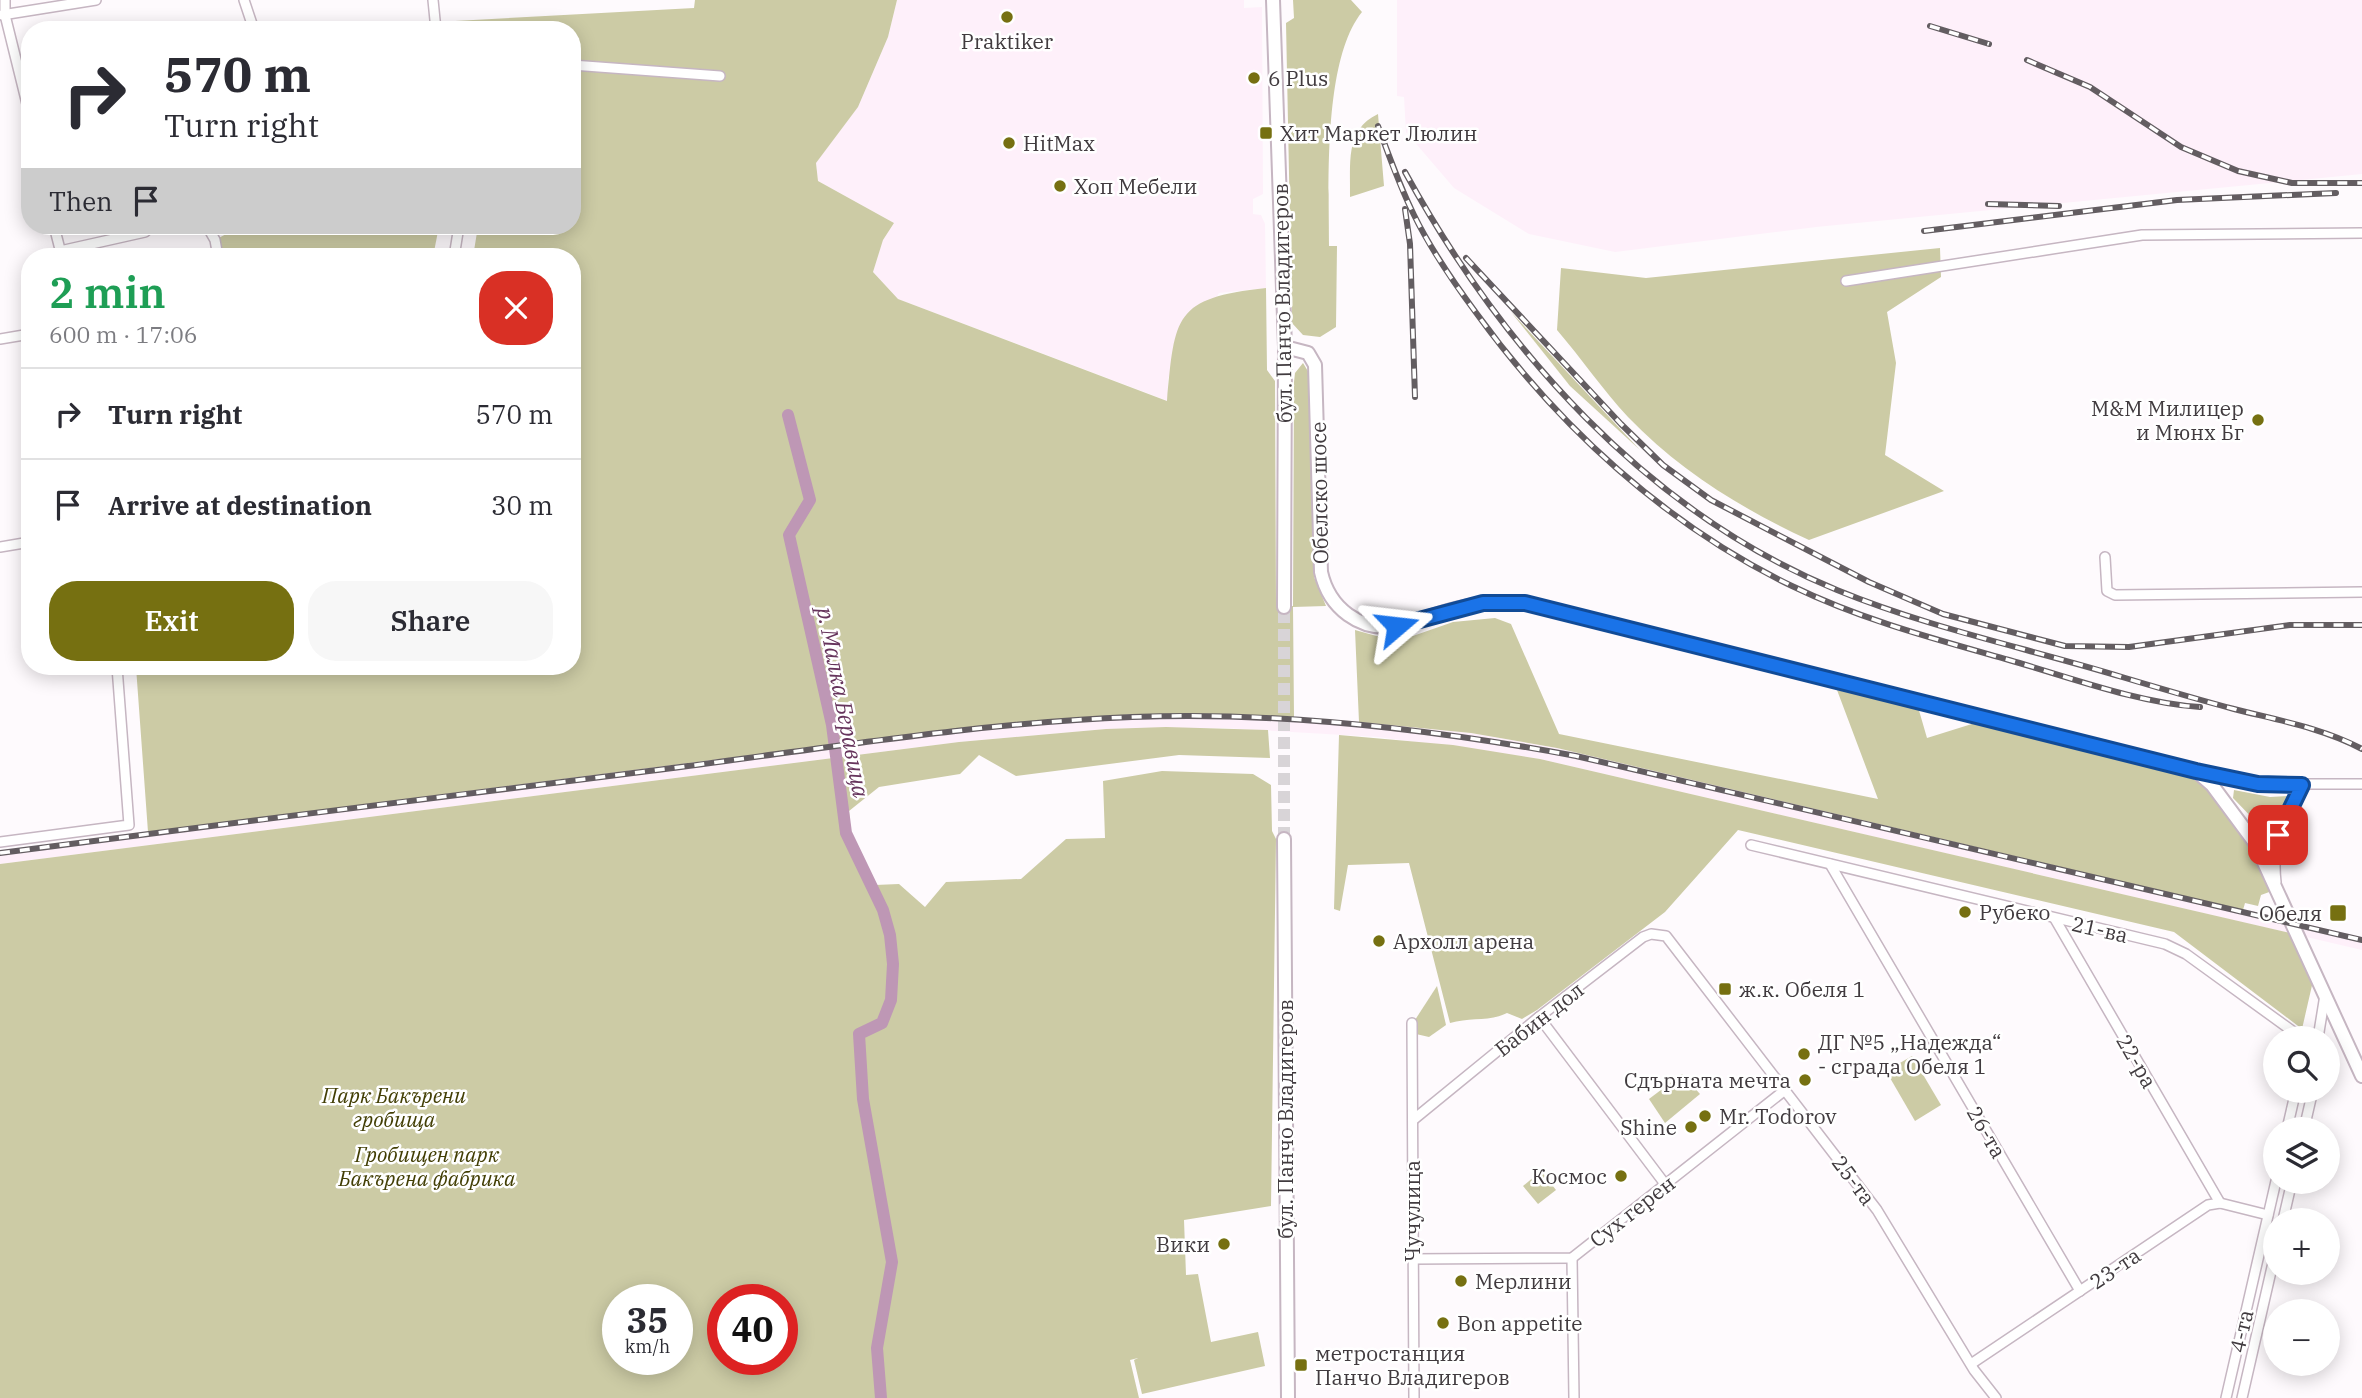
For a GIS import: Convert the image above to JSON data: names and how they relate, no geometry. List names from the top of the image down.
{
  "streets": {
    "street": [
      "бул. Панчо Владигеров",
      "Обелско шосе",
      "21-ва",
      "Бабин дол",
      "22-ра",
      "26-та",
      "25-та",
      "Чучулица",
      "Сух герен",
      "23-та",
      "4-та"
    ]
  },
  "crossings": [
    ["бул. Панчо Владигеров", "Обелско шосе"],
    ["21-ва", "22-ра"],
    ["21-ва", "26-та"],
    ["Бабин дол", "25-та"],
    ["Бабин дол", "Чучулица"],
    ["22-ра", "23-та"],
    ["26-та", "23-та"],
    ["25-та", "Сух герен"],
    ["25-та", "23-та"],
    ["Чучулица", "Сух герен"]
  ],
  "water": ["р. Малка Беравица"],
  "parks": ["Парк Бакърени гробища", "Гробищен парк Бакърена фабрика"],
  "places": {
    "other": [
      "Praktiker",
      "6 Plus",
      "HitMax",
      "Хоп Мебели",
      "М&M Mилицер и Мюнх Бг",
      "Рубеко",
      "Архолл арена",
      "ДГ №5 „Надежда“ - сграда Обеля 1",
      "Сдърната мечта",
      "Mr. Todorov",
      "Shine",
      "Космос",
      "Вики",
      "Мерлини",
      "Bon appetite"
    ],
    "transit": [
      "Хит Маркет Люлин",
      "Обеля",
      "ж.к. Обеля 1",
      "метростанция Панчо Владигеров"
    ]
  },
  "page": {
    "turn": ["570 m", "Turn right"],
    "then": "Then",
    "heading": ["2 min", "600 m · 17:06"],
    "list": [
      {
        "name": "Turn right",
        "value": "570 m"
      },
      {
        "name": "Arrive at destination",
        "value": "30 m"
      }
    ],
    "buttons": ["Exit", "Share"],
    "map_buttons": ["+", "−"],
    "speed": "35 km/h",
    "limit": "40"
  }
}
